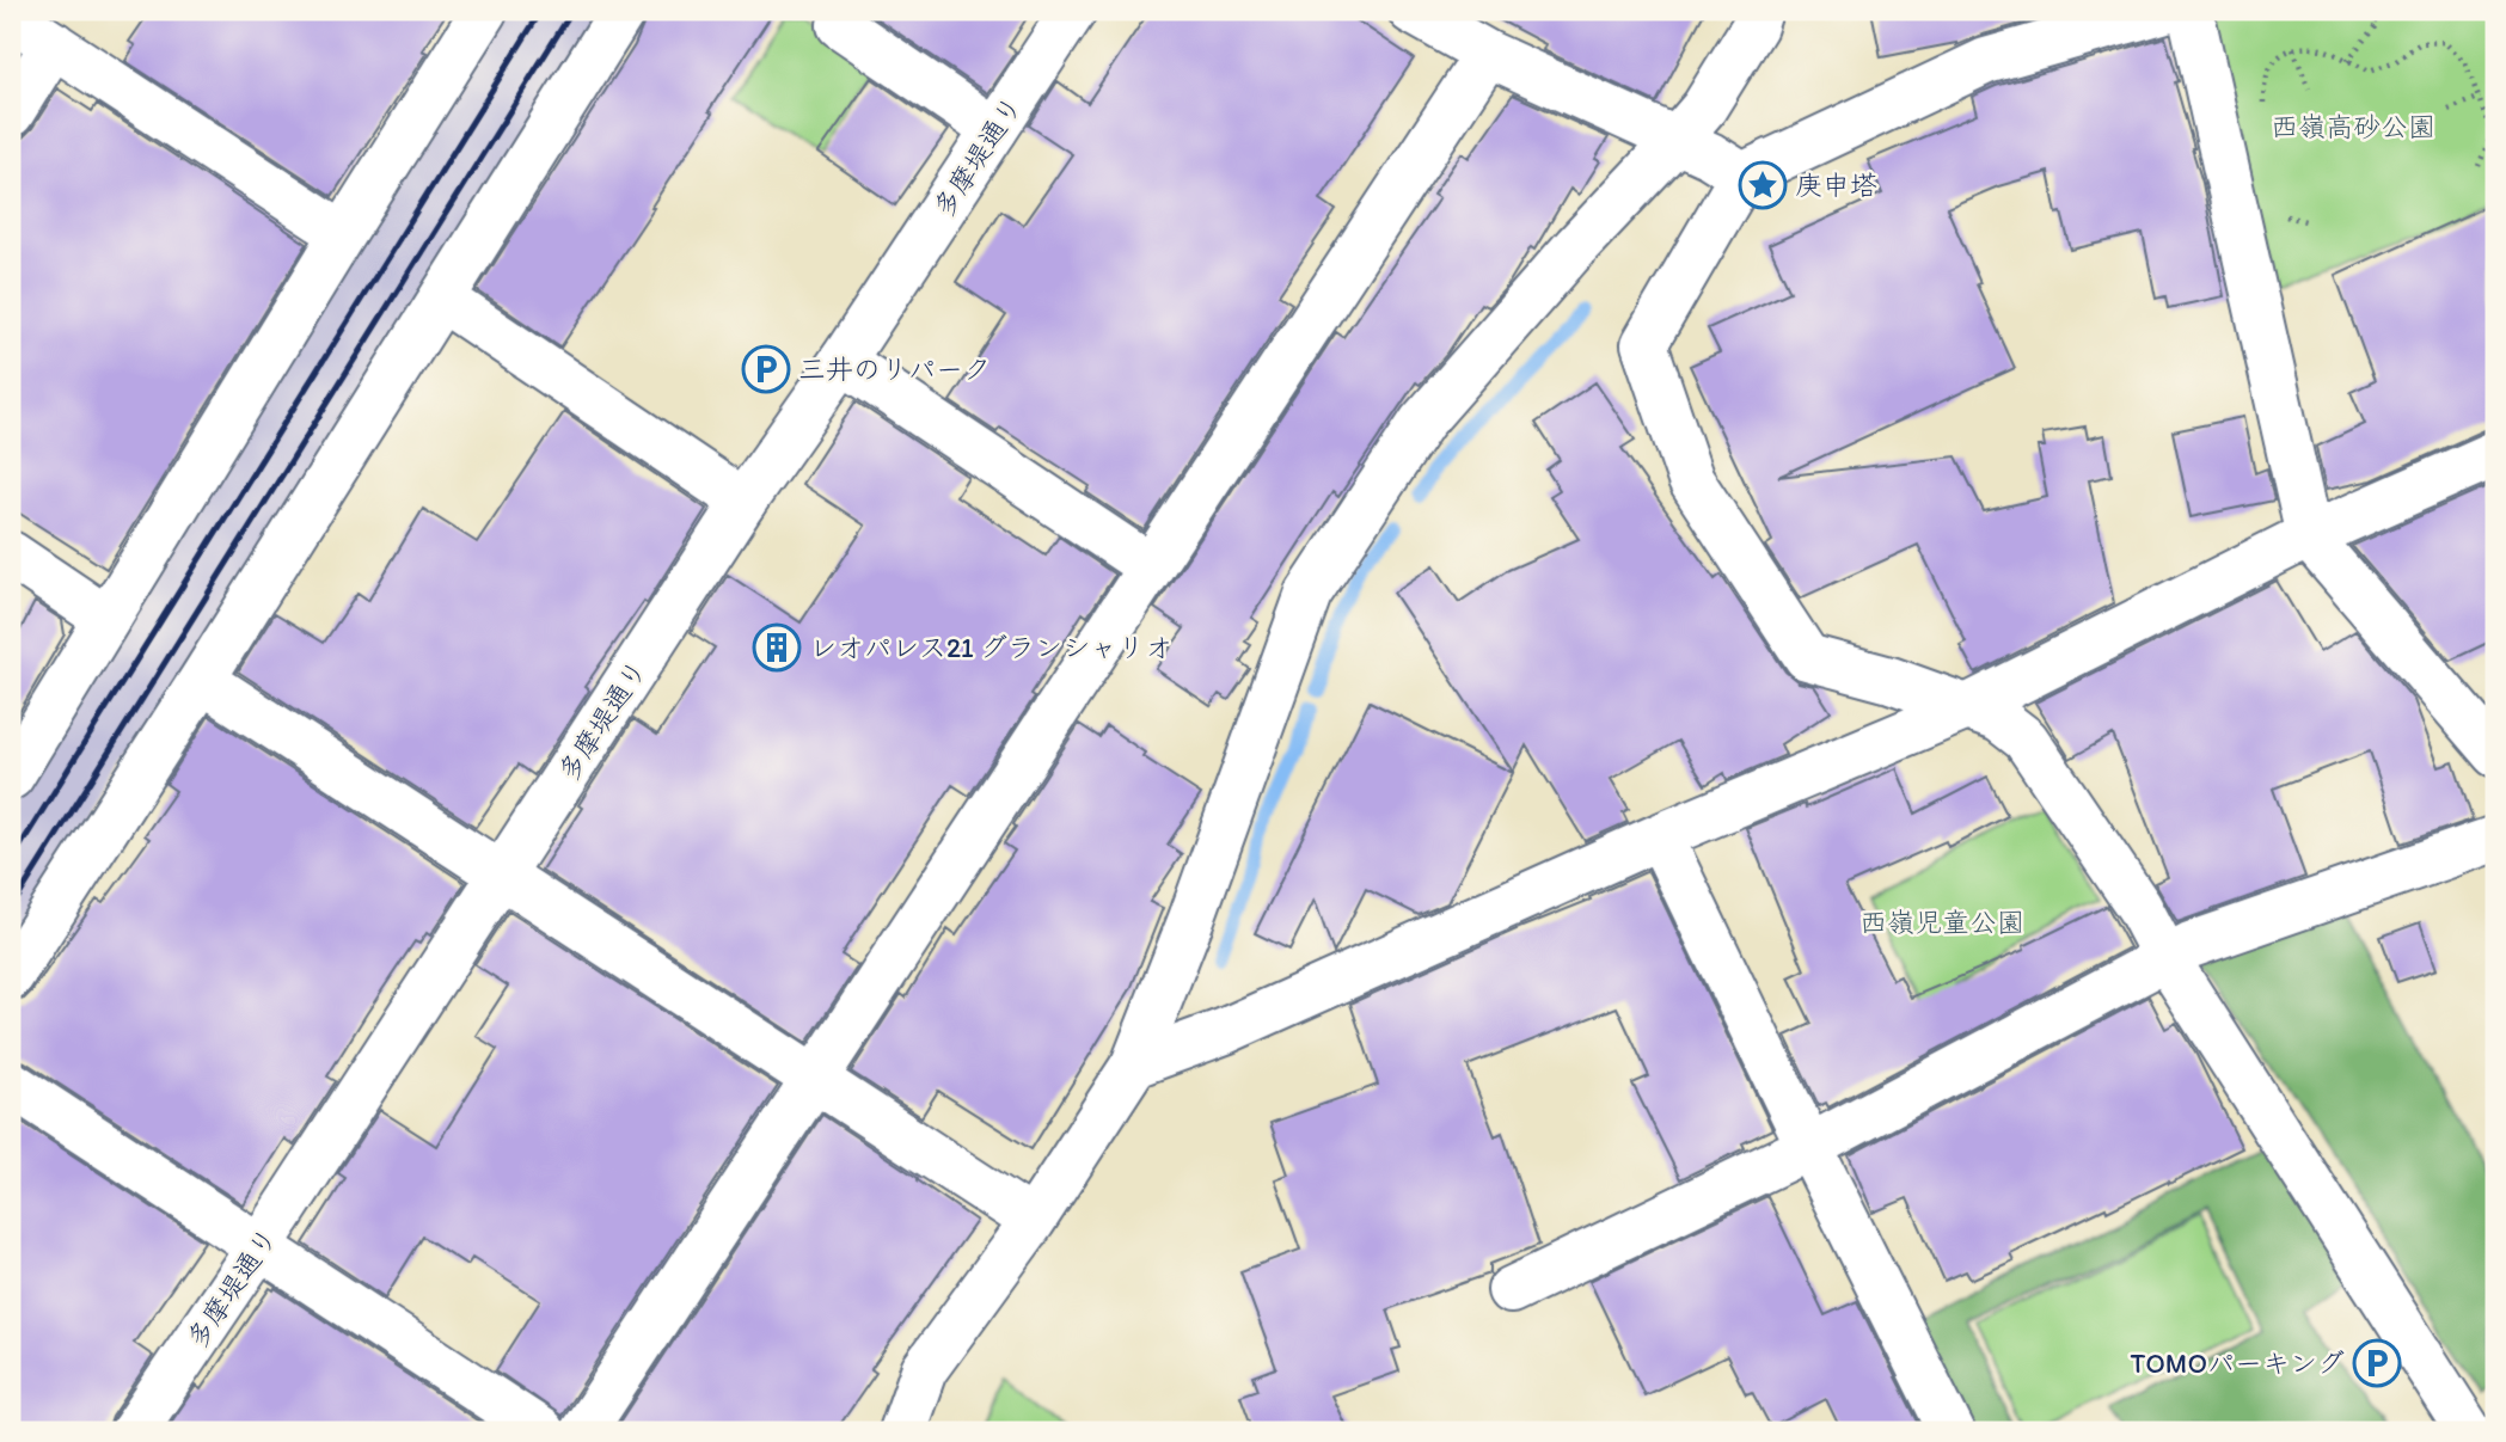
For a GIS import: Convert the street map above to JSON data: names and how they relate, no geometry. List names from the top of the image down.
{
  "streets": {
    "street": ["多摩堤通り"]
  },
  "parks": ["西嶺高砂公園", "西嶺児童公園"],
  "places": {
    "place": ["庚申塔"],
    "parking": ["三井のリパーク", "TOMOパーキング"],
    "building": ["レオパレス21 グランシャリオ"]
  }
}
